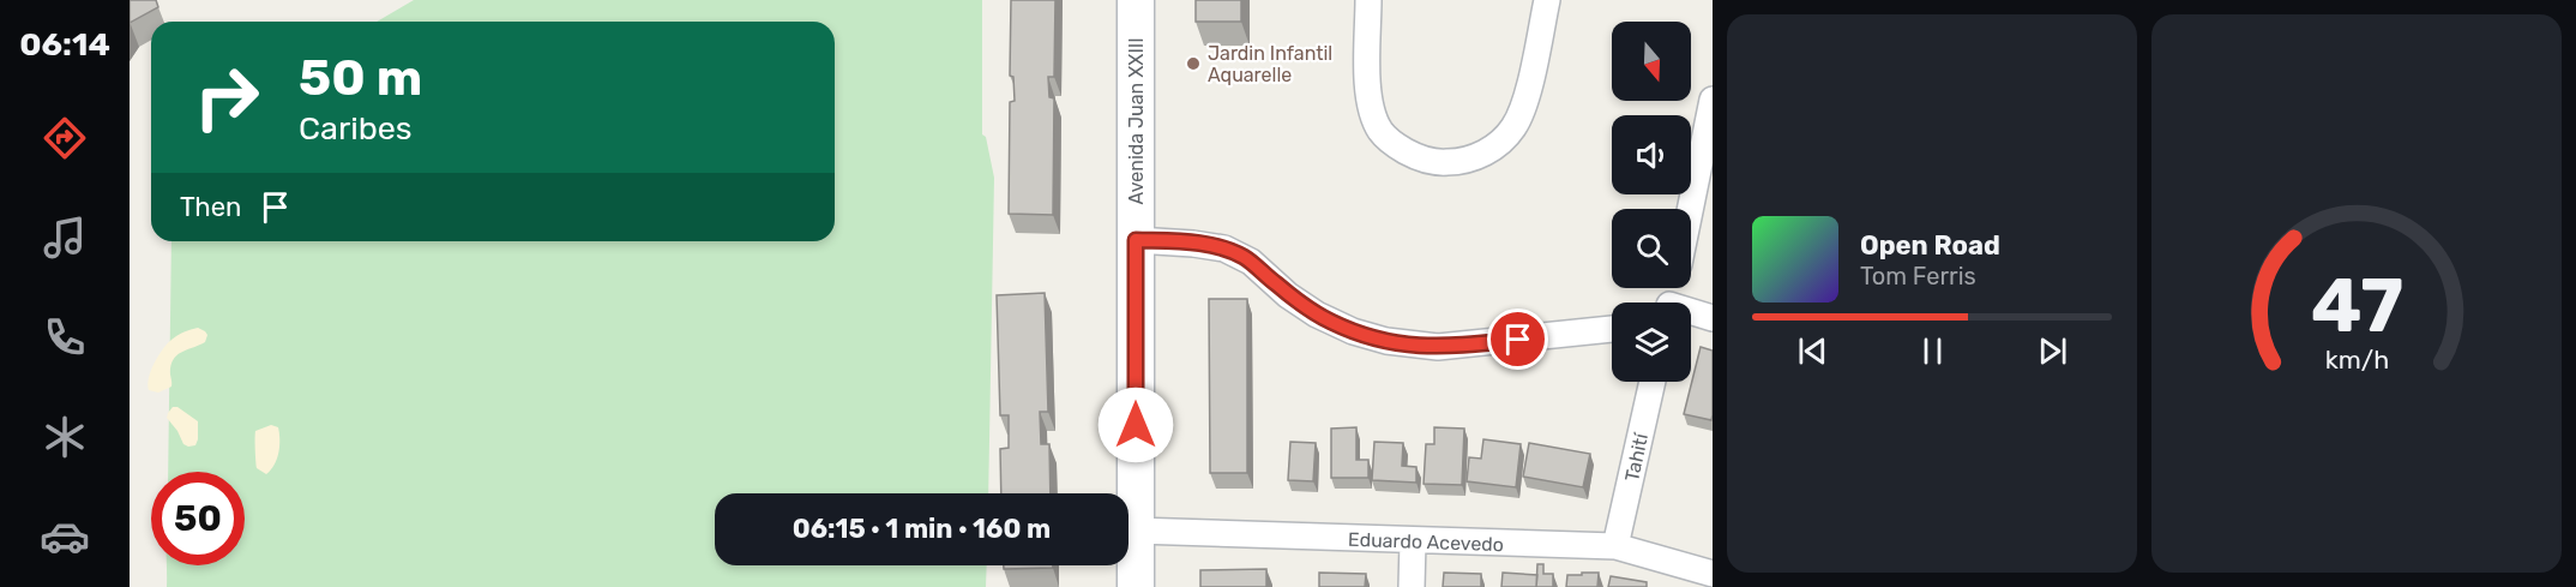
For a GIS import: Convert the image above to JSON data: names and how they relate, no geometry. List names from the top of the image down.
{
  "streets": {
    "main road": ["Avenida Juan XXIII"],
    "street": ["Tahití", "Eduardo Acevedo"]
  },
  "crossings": [
    ["Avenida Juan XXIII", "Eduardo Acevedo"],
    ["Tahití", "Eduardo Acevedo"]
  ],
  "places": ["Jardin Infantil Aquarelle"],
  "north": "bottom",
  "page": {
    "tabs": "06:14",
    "turn": ["50 m", "Caribes"],
    "then": "Then",
    "song": ["Open Road", "Tom Ferris"],
    "limit": "50",
    "trip": "06:15 · 1 min · 160 m",
    "gauge": ["47", "km/h"]
  }
}
